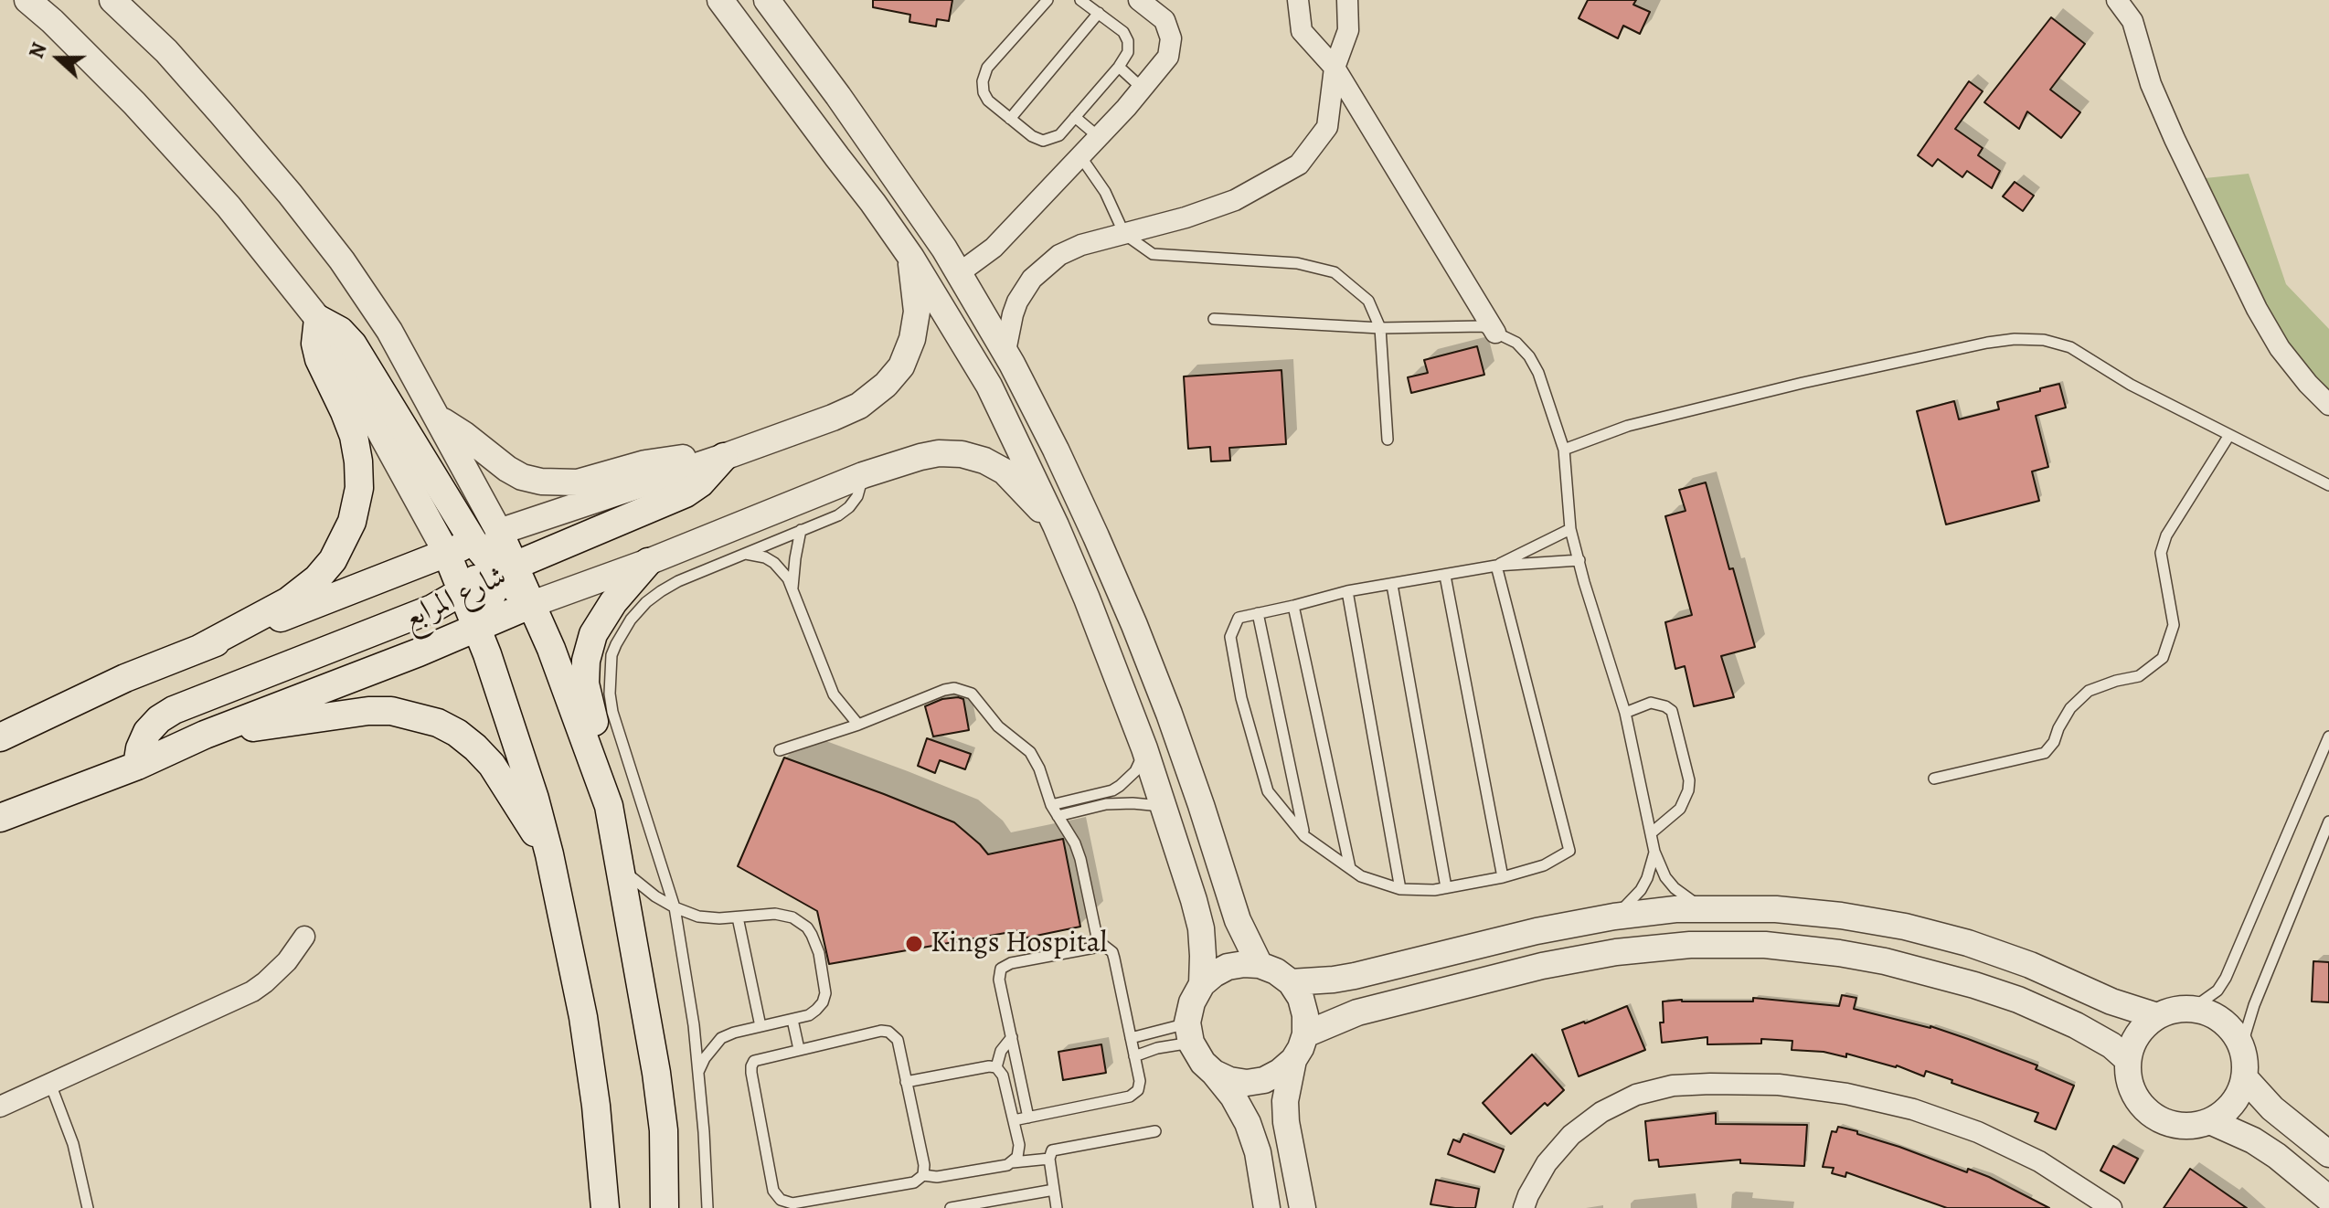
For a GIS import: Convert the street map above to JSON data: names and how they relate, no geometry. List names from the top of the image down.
{
  "streets": {
    "main road": ["شارع المرابع"]
  },
  "places": ["Kings Hospital"],
  "north": "left"
}
